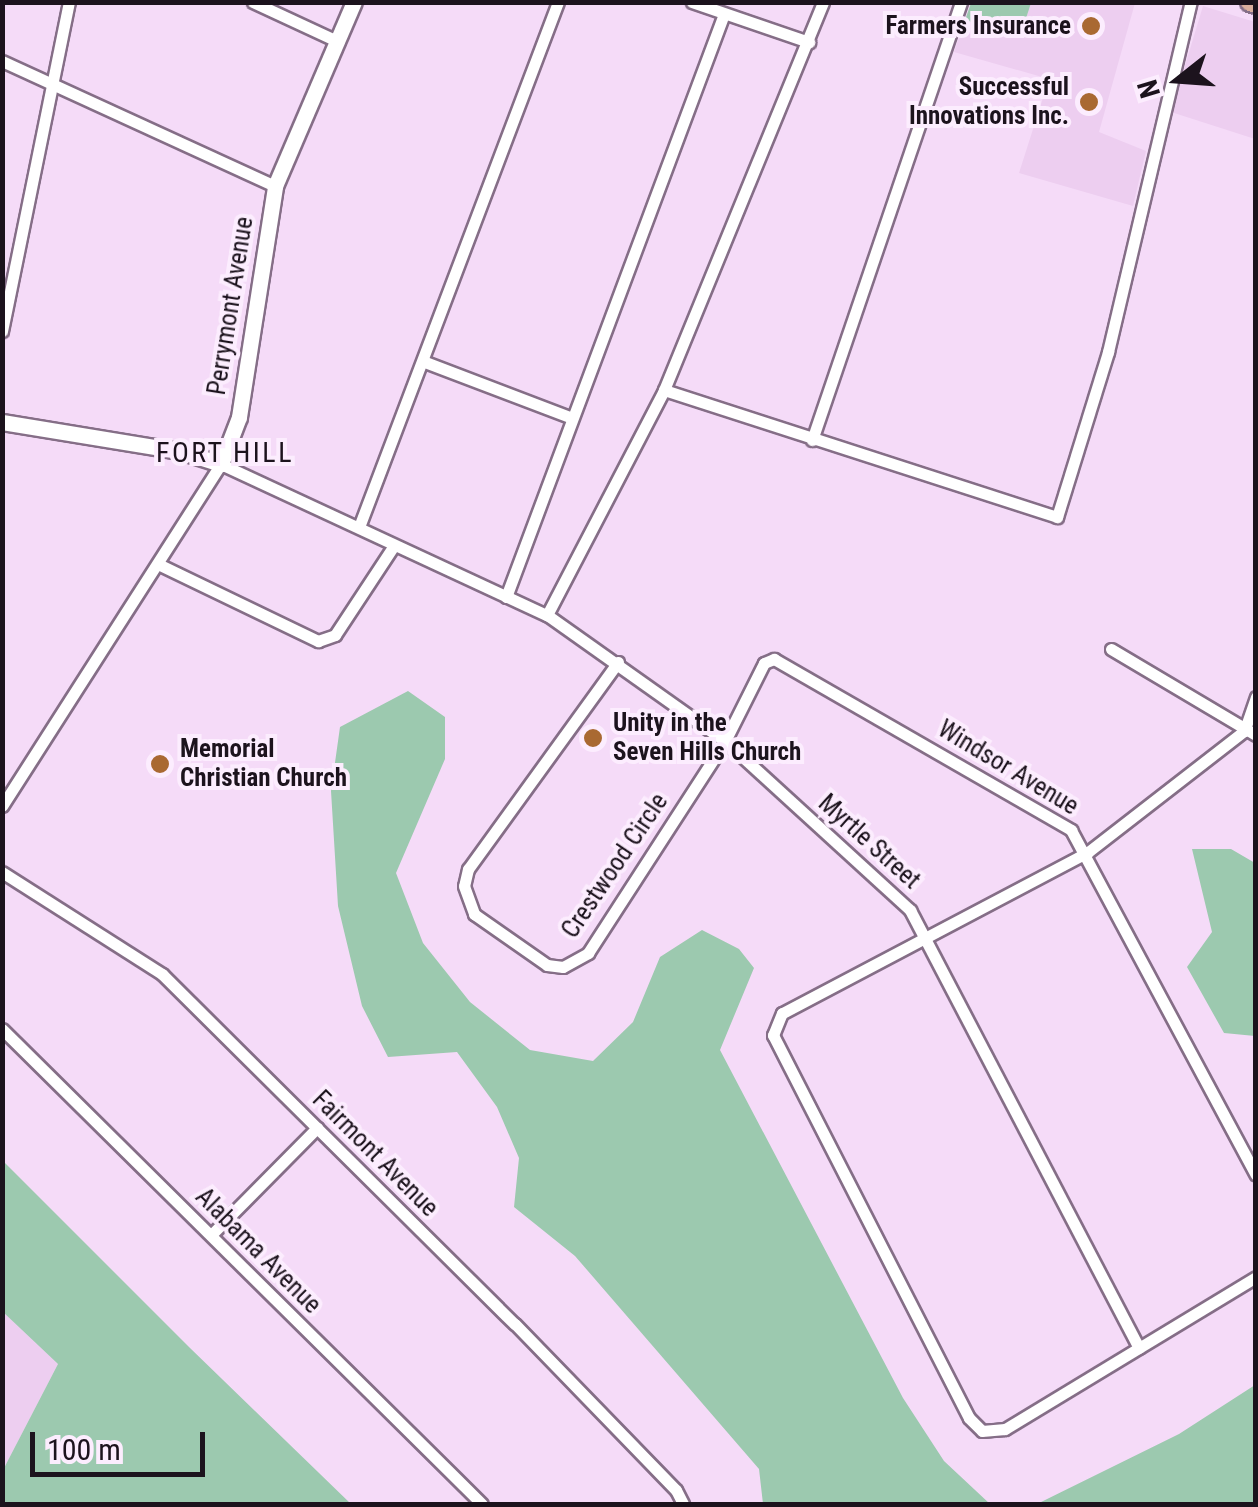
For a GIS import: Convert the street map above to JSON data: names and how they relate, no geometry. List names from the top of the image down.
{
  "streets": {
    "street": [
      "Perrymont Avenue",
      "Windsor Avenue",
      "Myrtle Street",
      "Crestwood Circle",
      "Fairmont Avenue",
      "Alabama Avenue"
    ]
  },
  "crossings": [
    ["Perrymont Avenue", "Myrtle Street"],
    ["Windsor Avenue", "Myrtle Street"],
    ["Windsor Avenue", "Crestwood Circle"],
    ["Myrtle Street", "Crestwood Circle"]
  ],
  "districts": ["FORT HILL"],
  "places": [
    "Farmers Insurance",
    "Successful Innovations Inc.",
    "Unity in the Seven Hills Church",
    "Memorial Christian Church"
  ],
  "scale_bar": "100 m",
  "north": "left"
}
